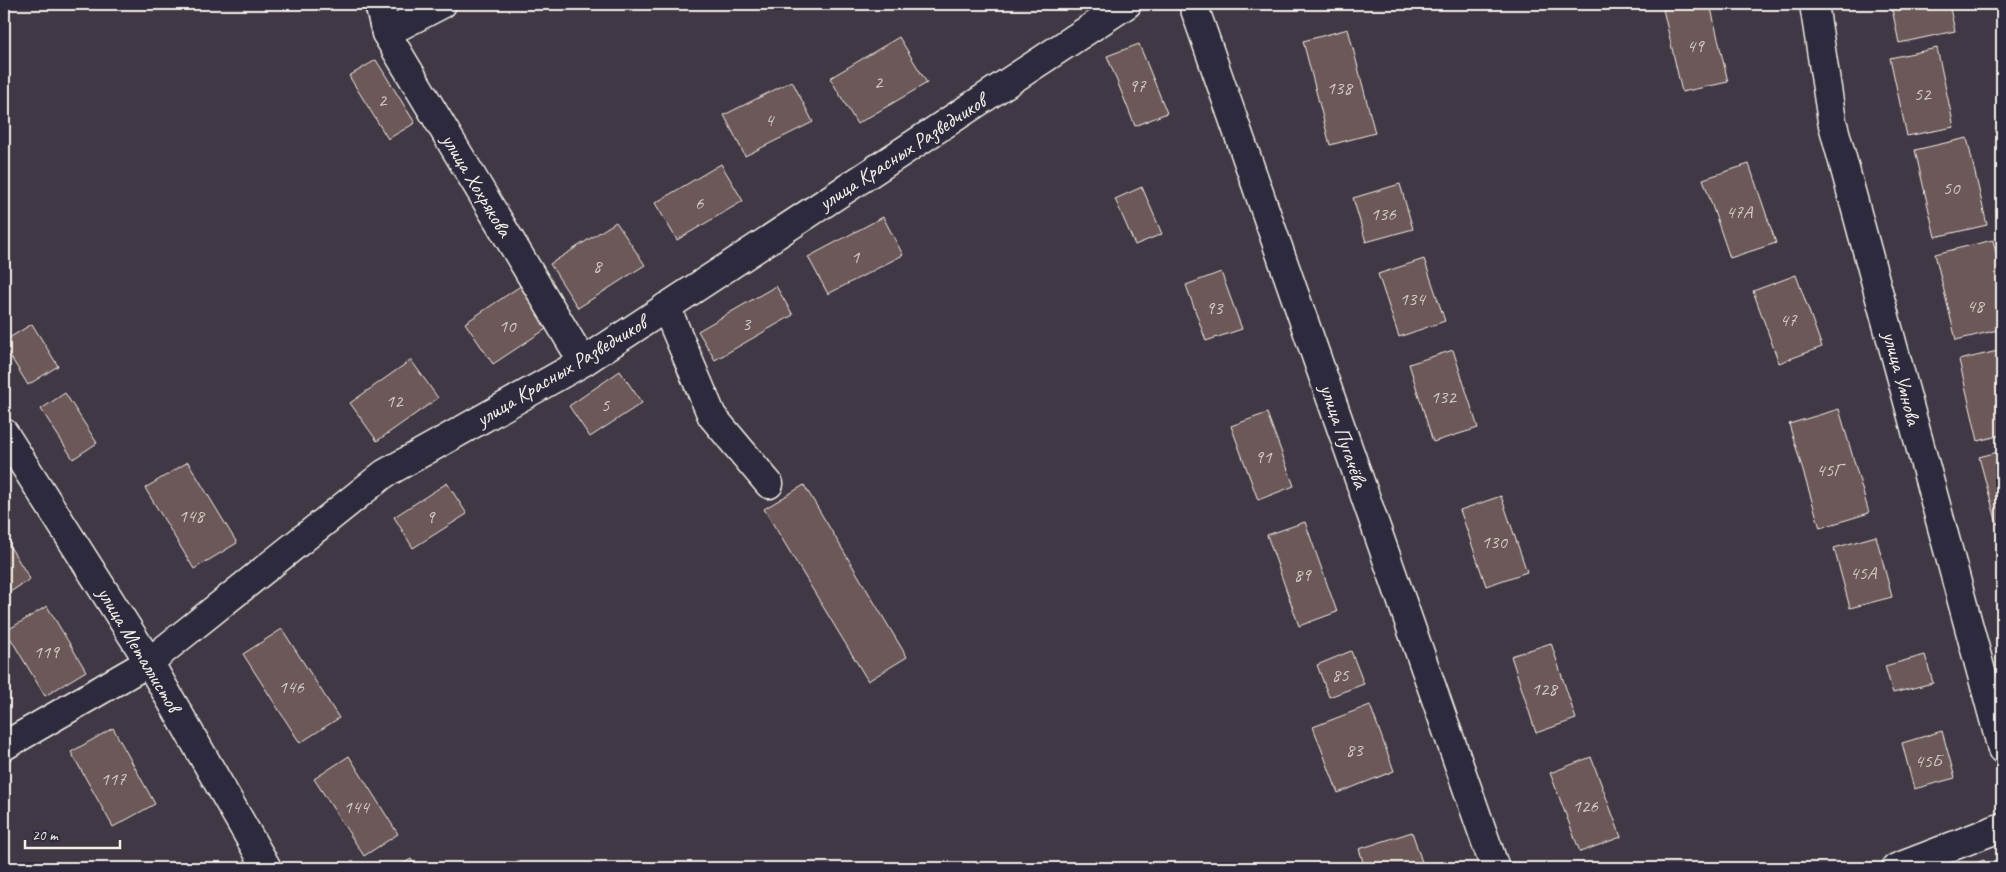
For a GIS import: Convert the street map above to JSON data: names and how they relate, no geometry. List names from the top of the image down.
{
  "streets": {
    "street": [
      "улица Красных Разведчиков",
      "улица Хохрякова",
      "улица Умнова",
      "улица Пугачёва",
      "улица Металлистов"
    ]
  },
  "crossings": [
    ["улица Красных Разведчиков", "улица Хохрякова"],
    ["улица Красных Разведчиков", "улица Металлистов"]
  ],
  "house_numbers": [
    "49",
    "2",
    "97",
    "138",
    "52",
    "2",
    "4",
    "50",
    "6",
    "47А",
    "136",
    "1",
    "8",
    "134",
    "48",
    "93",
    "47",
    "3",
    "10",
    "132",
    "12",
    "5",
    "91",
    "45Г",
    "148",
    "9",
    "130",
    "45А",
    "89",
    "119",
    "85",
    "146",
    "128",
    "83",
    "45Б",
    "117",
    "126",
    "144"
  ],
  "scale_bar": "20 m"
}
